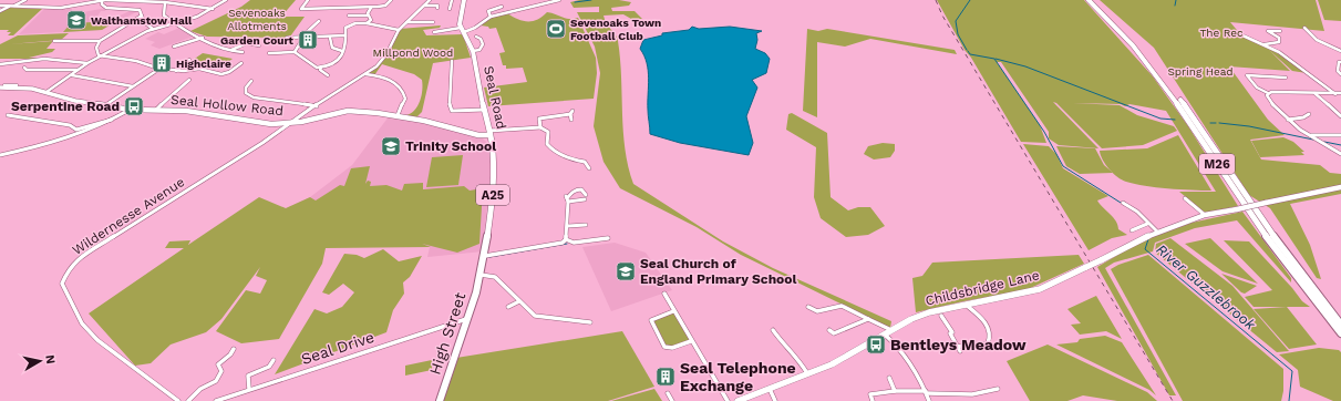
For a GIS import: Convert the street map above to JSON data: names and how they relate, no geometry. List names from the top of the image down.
{
  "streets": {
    "highway": [
      "Seal Road",
      "M26",
      "A25",
      "High Street"
    ],
    "street": [
      "Seal Hollow Road",
      "Wildernesse Avenue",
      "Childsbridge Lane",
      "Seal Drive"
    ]
  },
  "crossings": [
    ["Seal Road", "Seal Hollow Road"],
    ["Seal Road", "High Street"],
    ["Seal Hollow Road", "Wildernesse Avenue"],
    ["High Street", "Seal Drive"]
  ],
  "water": ["River Guzzlebrook"],
  "parks": [
    "Sevenoaks Allotments",
    "The Rec",
    "Millpond Wood",
    "Spring Head"
  ],
  "places": {
    "school or university": ["Walthamstow Hall", "Trinity School", "Seal Church of England Primary School"],
    "sports": ["Sevenoaks Town Football Club"],
    "building": ["Garden Court", "Highclaire", "Seal Telephone Exchange"],
    "bus stop": ["Serpentine Road", "Bentleys Meadow"]
  },
  "north": "right"
}
